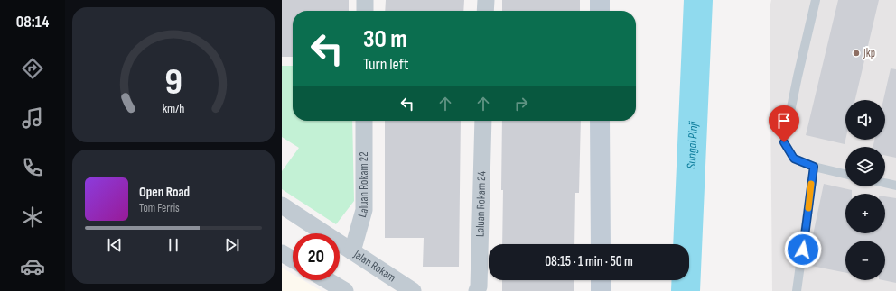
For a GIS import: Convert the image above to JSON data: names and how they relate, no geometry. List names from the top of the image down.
{
  "streets": {
    "street": ["Laluan Rokam 22", "Laluan Rokam 24", "Jalan Rokam"]
  },
  "crossings": [
    ["Laluan Rokam 22", "Jalan Rokam"]
  ],
  "water": ["Sungai Pinji"],
  "places": ["Jkp"],
  "page": {
    "tabs": "08:14",
    "turn": ["30 m", "Turn left"],
    "map_buttons": ["+", "−"],
    "song": ["Open Road", "Tom Ferris"],
    "limit": "20",
    "trip": "08:15 · 1 min · 50 m",
    "gauge": ["9", "km/h"]
  }
}
